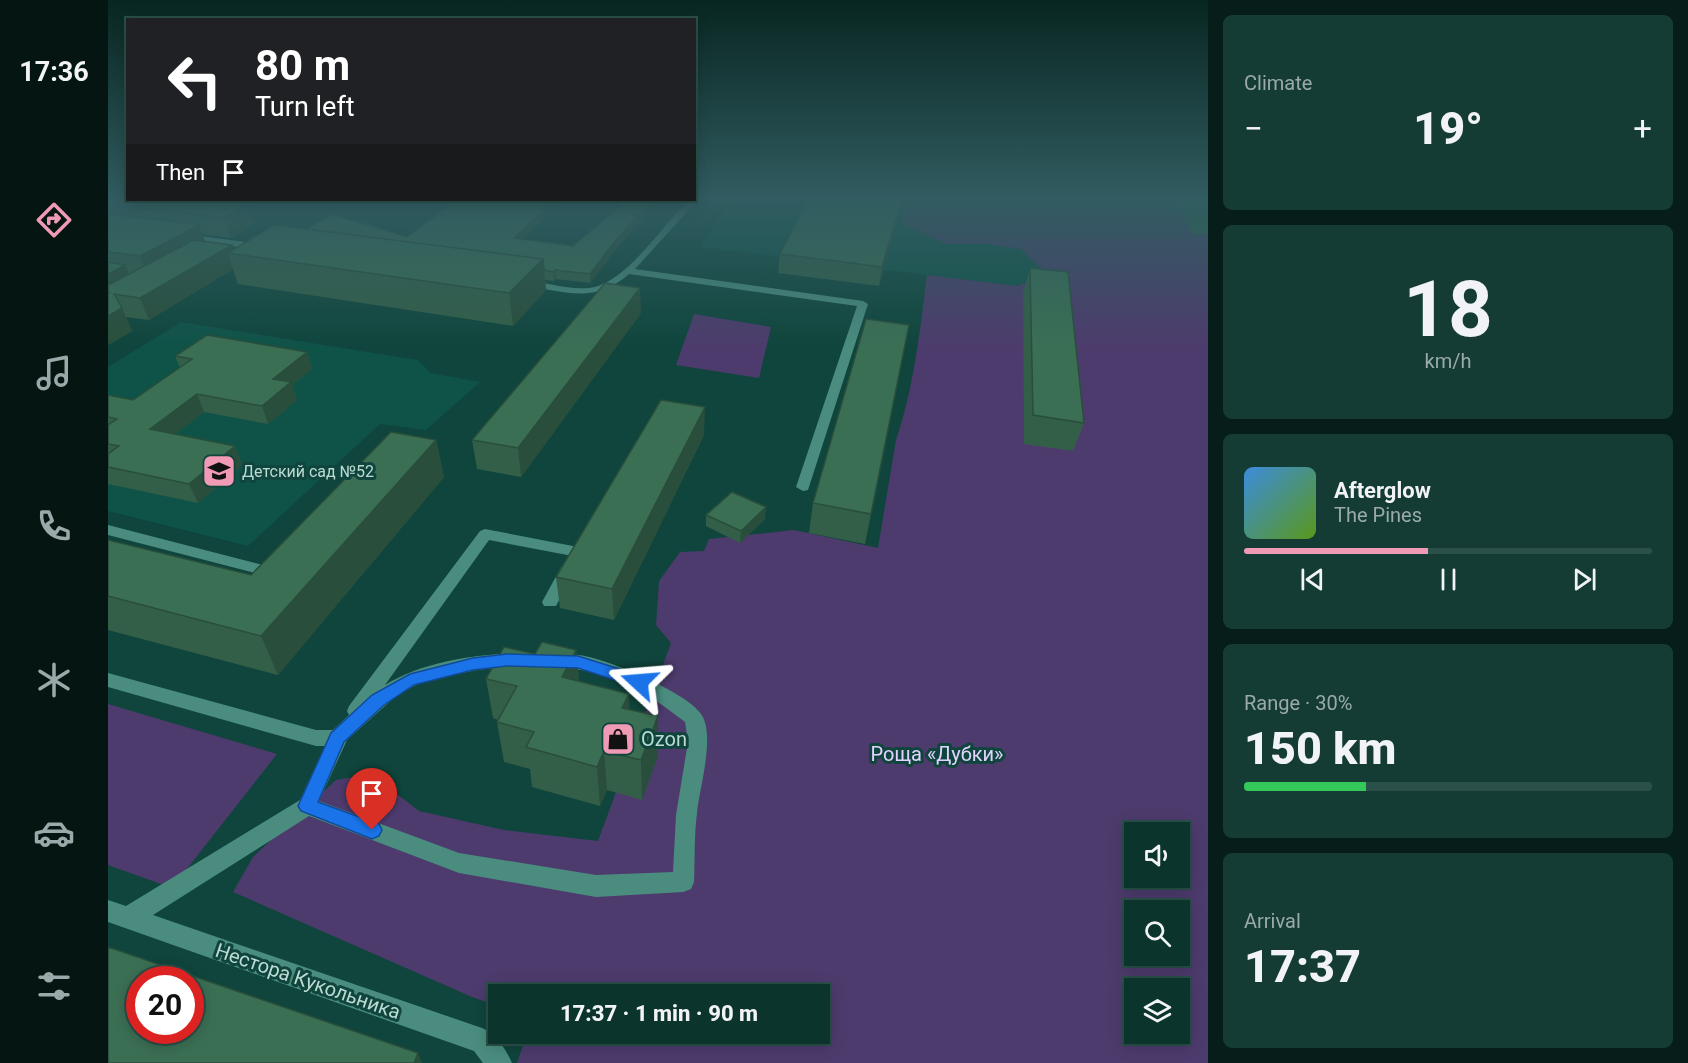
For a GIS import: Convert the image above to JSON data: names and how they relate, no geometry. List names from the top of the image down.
{
  "streets": {
    "street": ["Нестора Кукольника"]
  },
  "parks": ["Роща «Дубки»"],
  "places": {
    "school or university": ["Детский сад №52"],
    "shop": ["Ozon"]
  },
  "page": {
    "tabs": "17:36",
    "tile": [
      "Climate",
      ["18", "km/h"],
      ["Range · 30%", "150 km"],
      ["Arrival", "17:37"]
    ],
    "turn": ["80 m", "Turn left"],
    "heat": ["−", "19°", "+"],
    "then": "Then",
    "song": ["Afterglow", "The Pines"],
    "limit": "20",
    "trip": "17:37 · 1 min · 90 m"
  }
}
